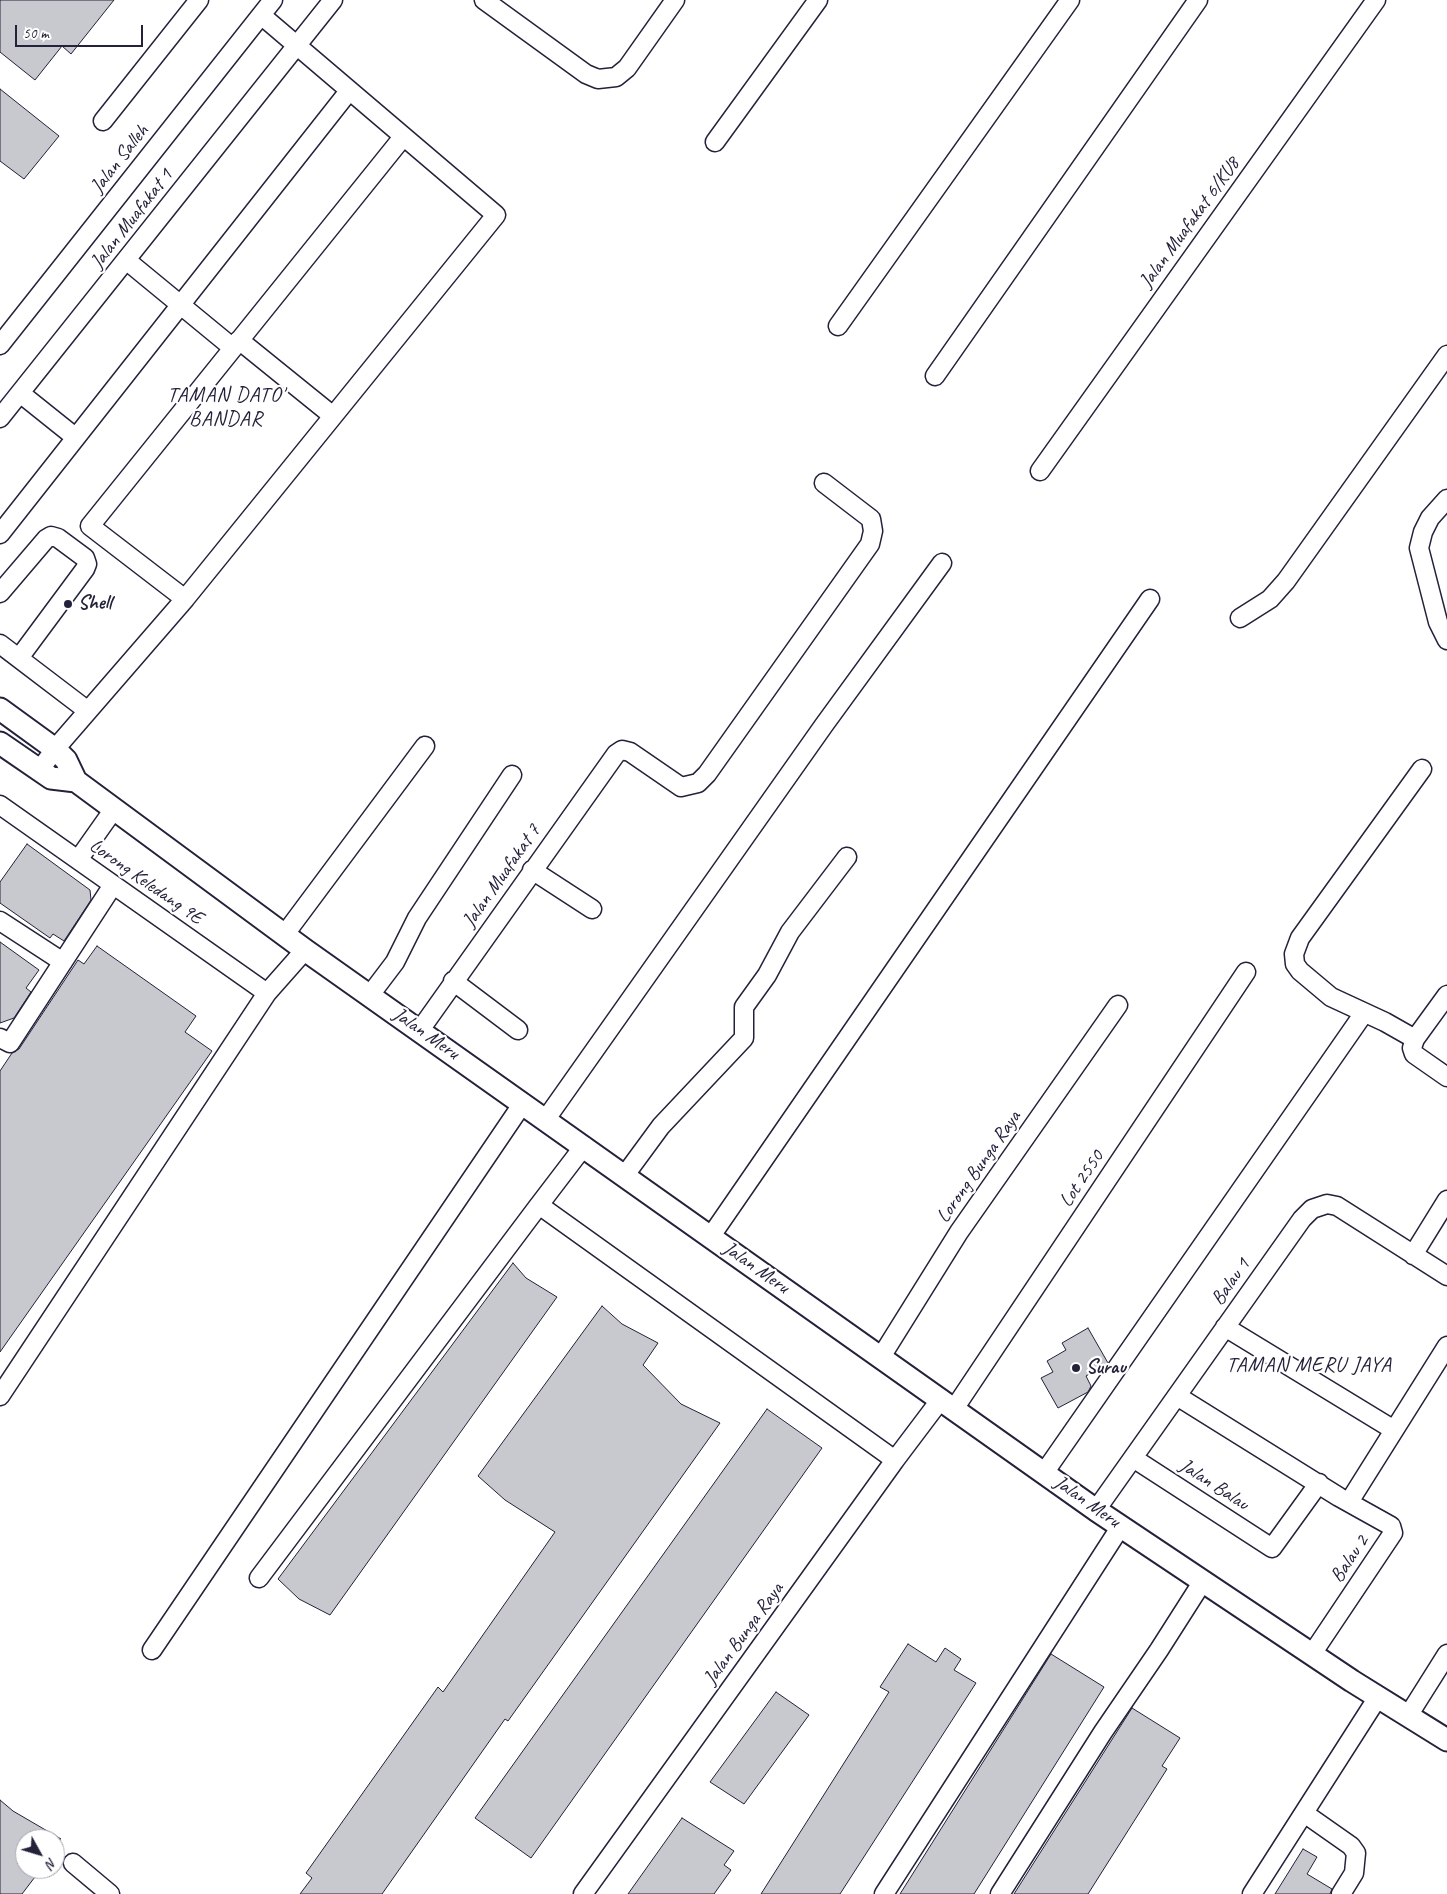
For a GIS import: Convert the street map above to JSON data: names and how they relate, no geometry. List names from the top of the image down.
{
  "streets": {
    "main road": ["Jalan Meru"],
    "street": [
      "Jalan Salleh",
      "Jalan Muafakat 1",
      "Jalan Muafakat 6/KU8",
      "Jalan Muafakat 7",
      "Lorong Keledang 9E",
      "Lorong Bunga Raya",
      "Lot 2550",
      "Balau 1",
      "Jalan Balau",
      "Balau 2",
      "Jalan Bunga Raya"
    ]
  },
  "crossings": [
    ["Jalan Muafakat 7", "Jalan Meru"],
    ["Jalan Meru", "Lorong Bunga Raya"],
    ["Jalan Meru", "Lot 2550"],
    ["Jalan Meru", "Balau 1"],
    ["Jalan Meru", "Balau 2"],
    ["Jalan Meru", "Jalan Bunga Raya"],
    ["Lot 2550", "Jalan Bunga Raya"],
    ["Balau 1", "Jalan Balau"]
  ],
  "districts": ["TAMAN DATO' BANDAR", "TAMAN MERU JAYA"],
  "places": ["Shell", "Surau"],
  "scale_bar": "50 m",
  "north": "bottom right"
}
